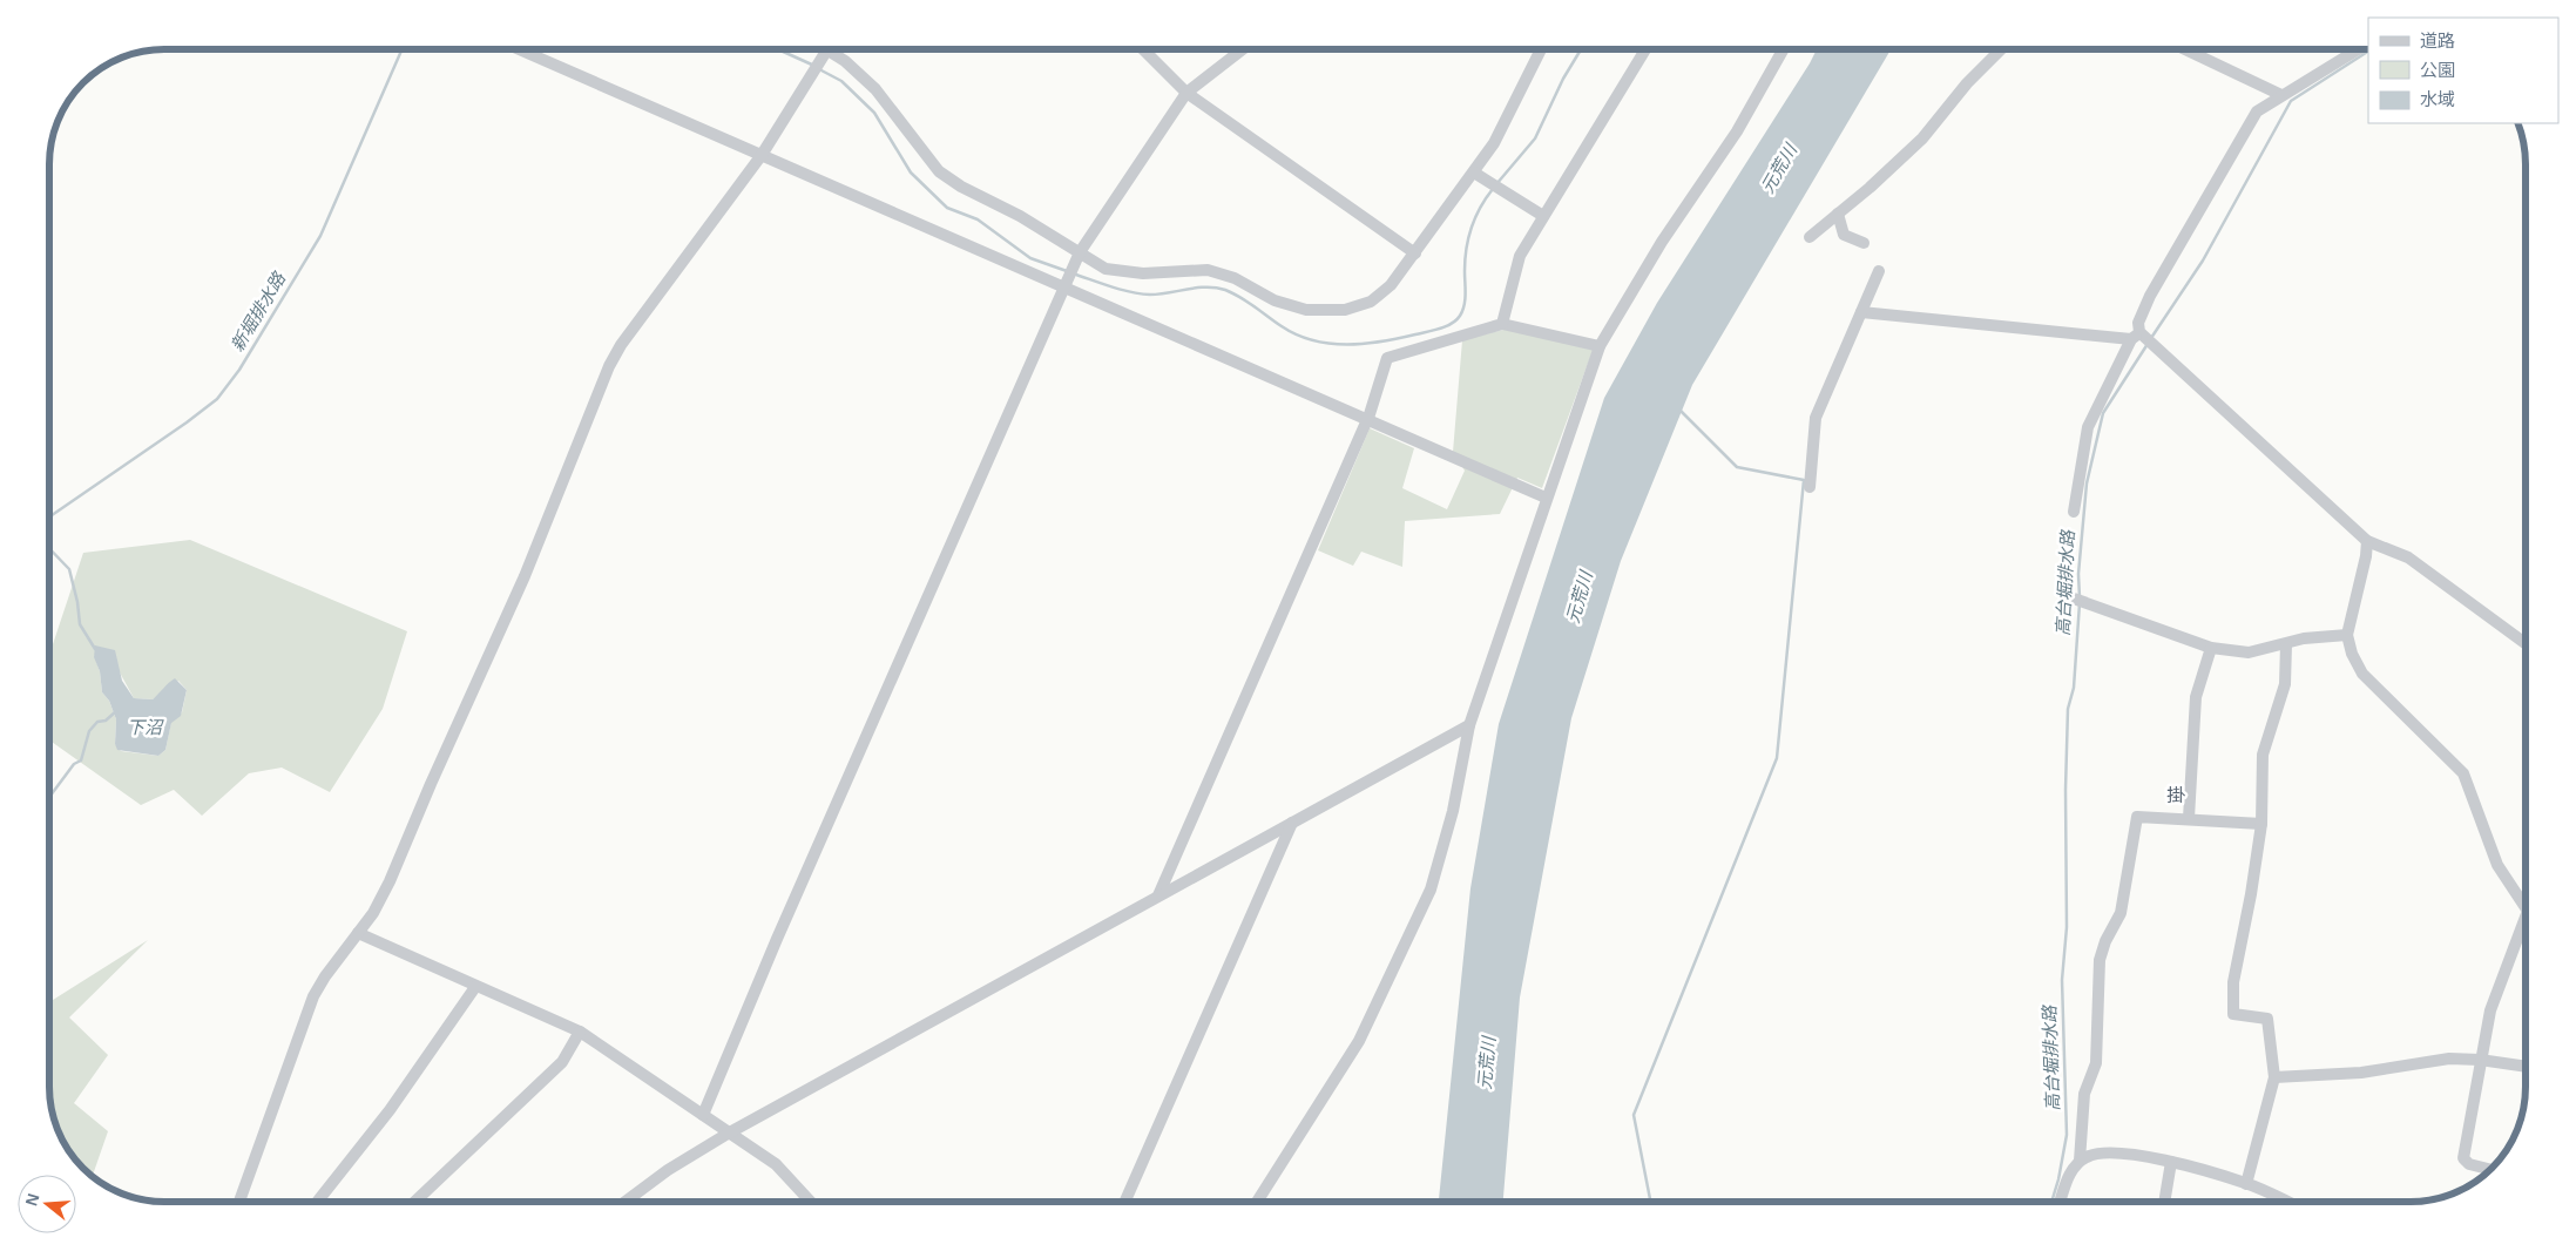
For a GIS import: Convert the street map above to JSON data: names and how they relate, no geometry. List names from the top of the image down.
{
  "districts": ["掛"],
  "water": [
    "元荒川",
    "新堀排水路",
    "高台堀排水路",
    "下沼"
  ],
  "legend": ["道路", "公園", "水域"],
  "north": "left"
}
